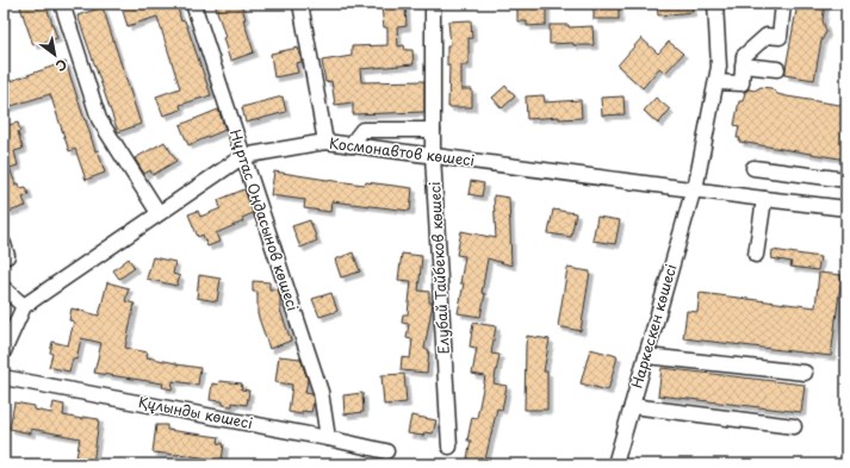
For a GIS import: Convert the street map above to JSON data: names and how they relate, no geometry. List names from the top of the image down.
{
  "streets": {
    "street": [
      "Космонавтов көшесі",
      "Нұртас Оңдасынов көшесі",
      "Елубай Тайбеков көшесі",
      "Наркескен көшесі",
      "Құлынды көшесі"
    ]
  },
  "crossings": [
    ["Космонавтов көшесі", "Нұртас Оңдасынов көшесі"],
    ["Космонавтов көшесі", "Елубай Тайбеков көшесі"],
    ["Космонавтов көшесі", "Наркескен көшесі"],
    ["Нұртас Оңдасынов көшесі", "Құлынды көшесі"]
  ],
  "north": "bottom right"
}
